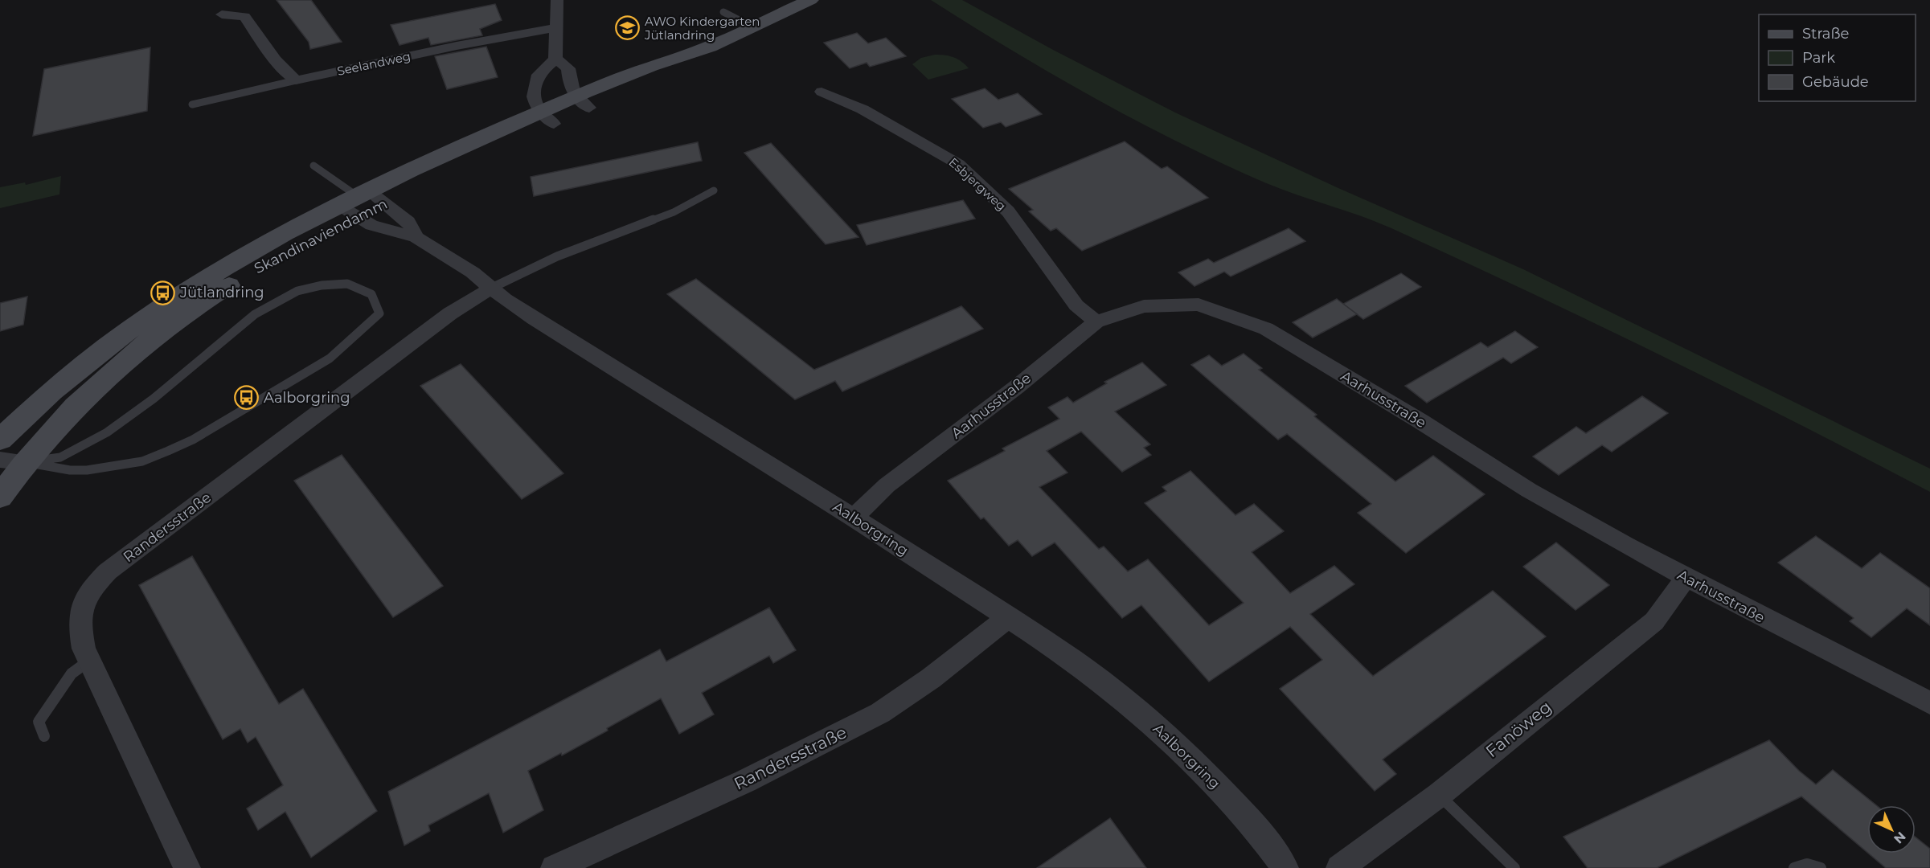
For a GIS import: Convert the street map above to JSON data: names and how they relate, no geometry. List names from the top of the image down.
{
  "streets": {
    "street": [
      "Seelandweg",
      "Esbjergweg",
      "Skandinaviendamm",
      "Aarhusstraße",
      "Randersstraße",
      "Aalborgring",
      "Fanöweg"
    ]
  },
  "crossings": [
    ["Esbjergweg", "Aarhusstraße"],
    ["Skandinaviendamm", "Aalborgring"],
    ["Aarhusstraße", "Aalborgring"],
    ["Aarhusstraße", "Fanöweg"],
    ["Randersstraße", "Aalborgring"]
  ],
  "places": {
    "school or university": ["AWO Kindergarten Jütlandring"],
    "bus stop": ["Jütlandring", "Aalborgring"]
  },
  "legend": ["Straße", "Park", "Gebäude"],
  "north": "bottom right"
}
